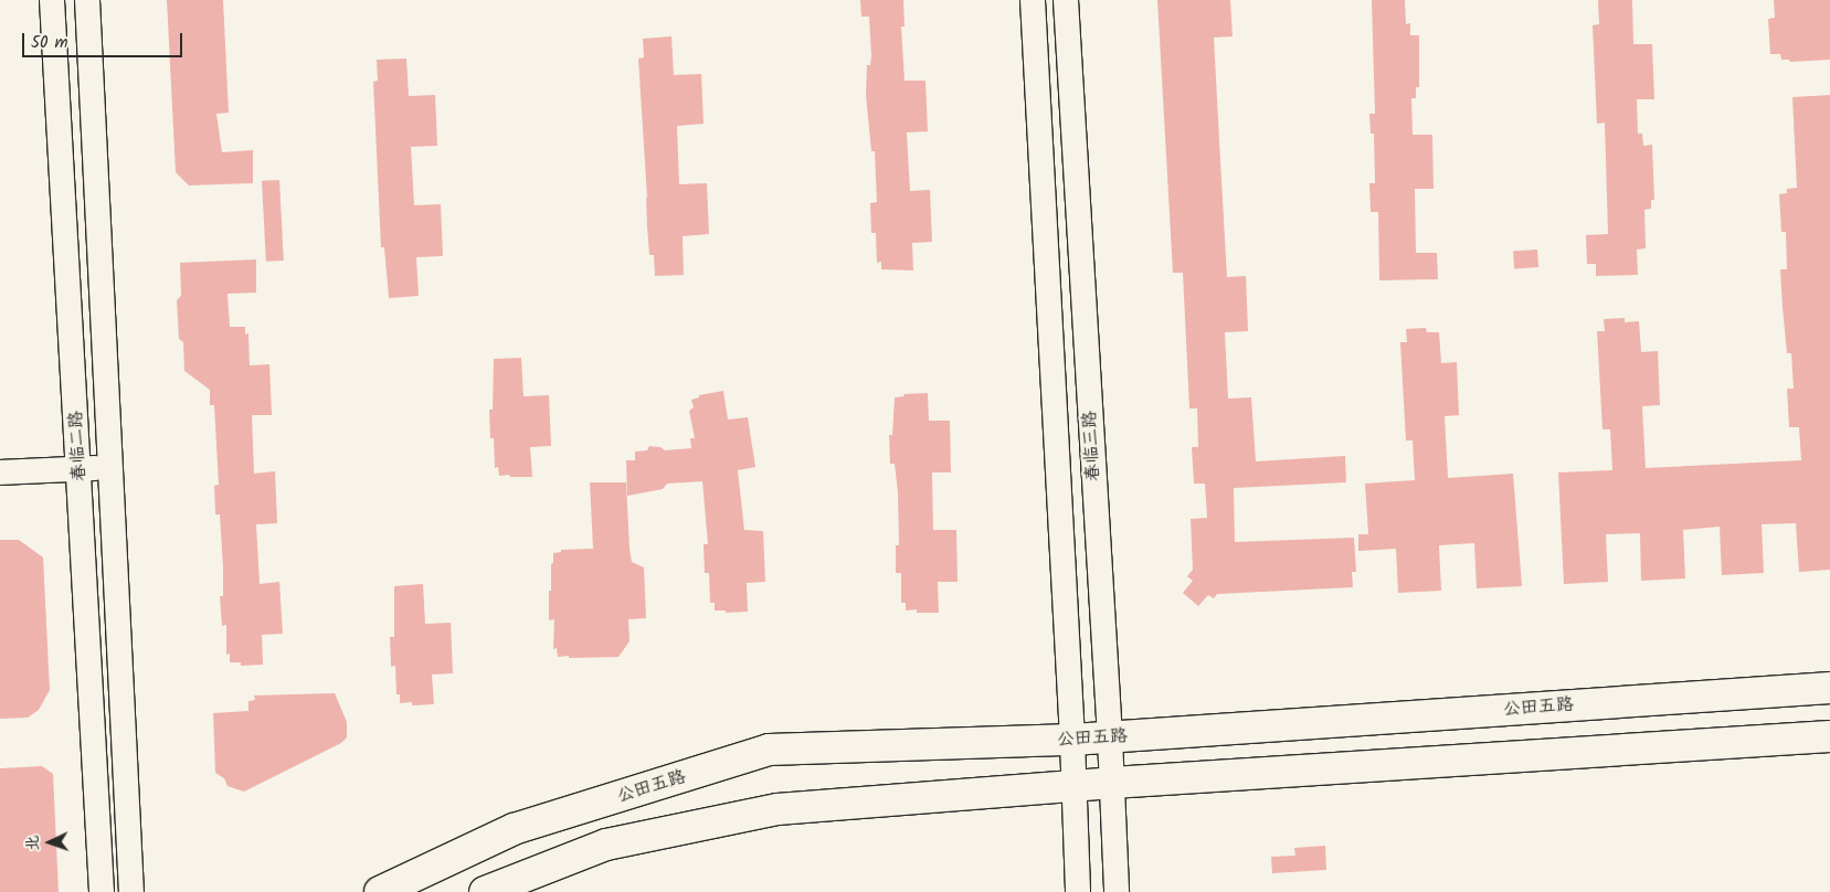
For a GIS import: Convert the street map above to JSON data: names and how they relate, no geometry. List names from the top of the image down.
{
  "streets": {
    "main road": ["公田五路"],
    "street": ["春临二路", "春临三路"]
  },
  "crossings": [
    ["春临三路", "公田五路"]
  ],
  "scale_bar": "50 m",
  "north": "left"
}
